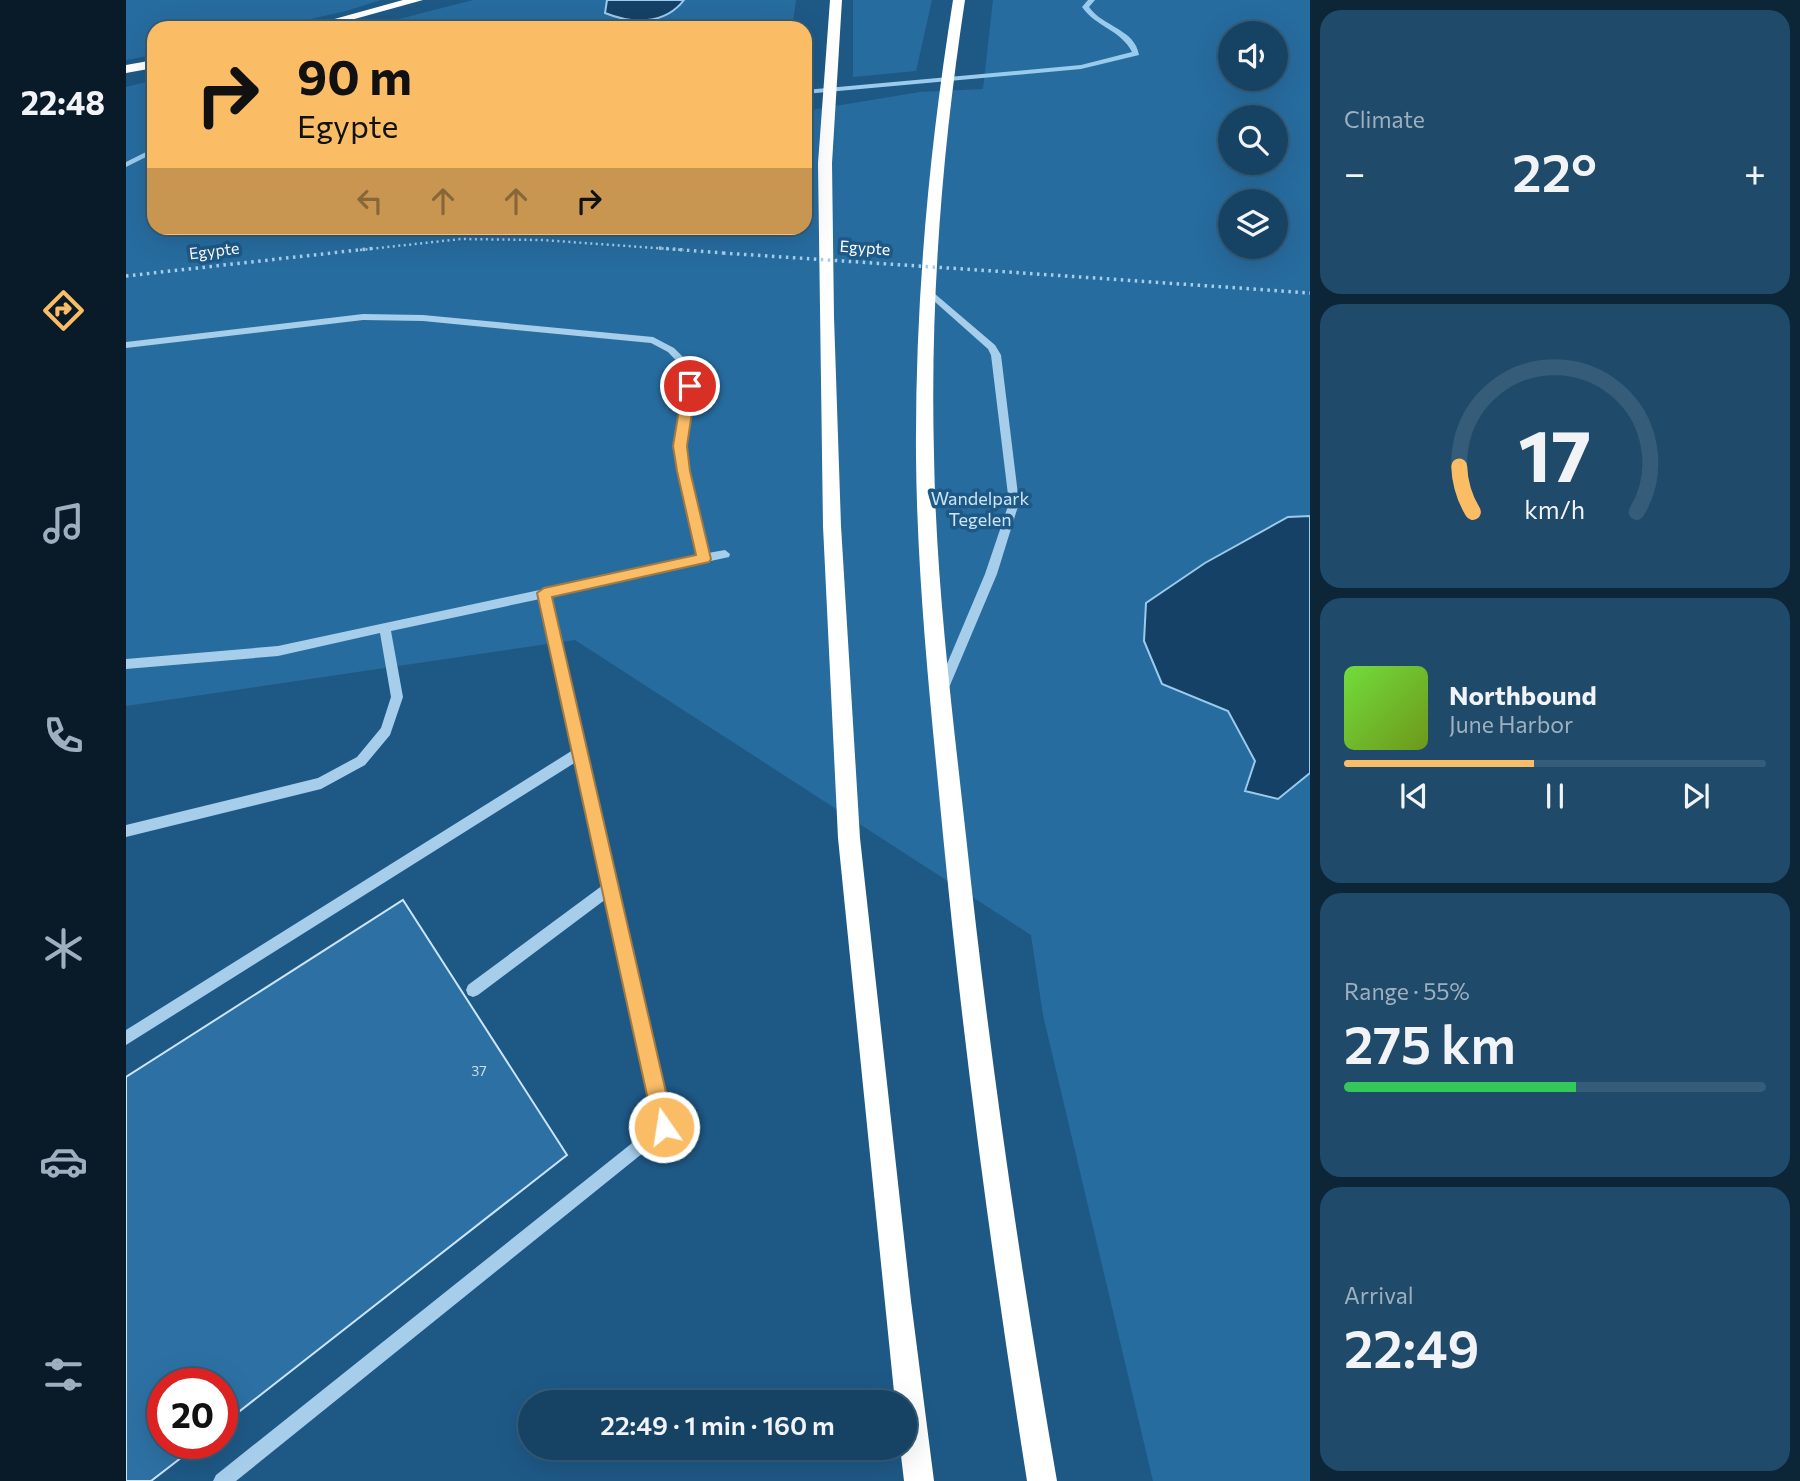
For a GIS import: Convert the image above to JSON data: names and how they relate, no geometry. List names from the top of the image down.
{
  "streets": {
    "path": ["Egypte"]
  },
  "parks": ["Wandelpark Tegelen"],
  "house_numbers": ["37"],
  "page": {
    "tabs": "22:48",
    "tile": [
      "Climate",
      ["Range · 55%", "275 km"],
      ["Arrival", "22:49"]
    ],
    "turn": ["90 m", "Egypte"],
    "heat": ["−", "22°", "+"],
    "song": ["Northbound", "June Harbor"],
    "limit": "20",
    "trip": "22:49 · 1 min · 160 m",
    "gauge": ["17", "km/h"]
  }
}
